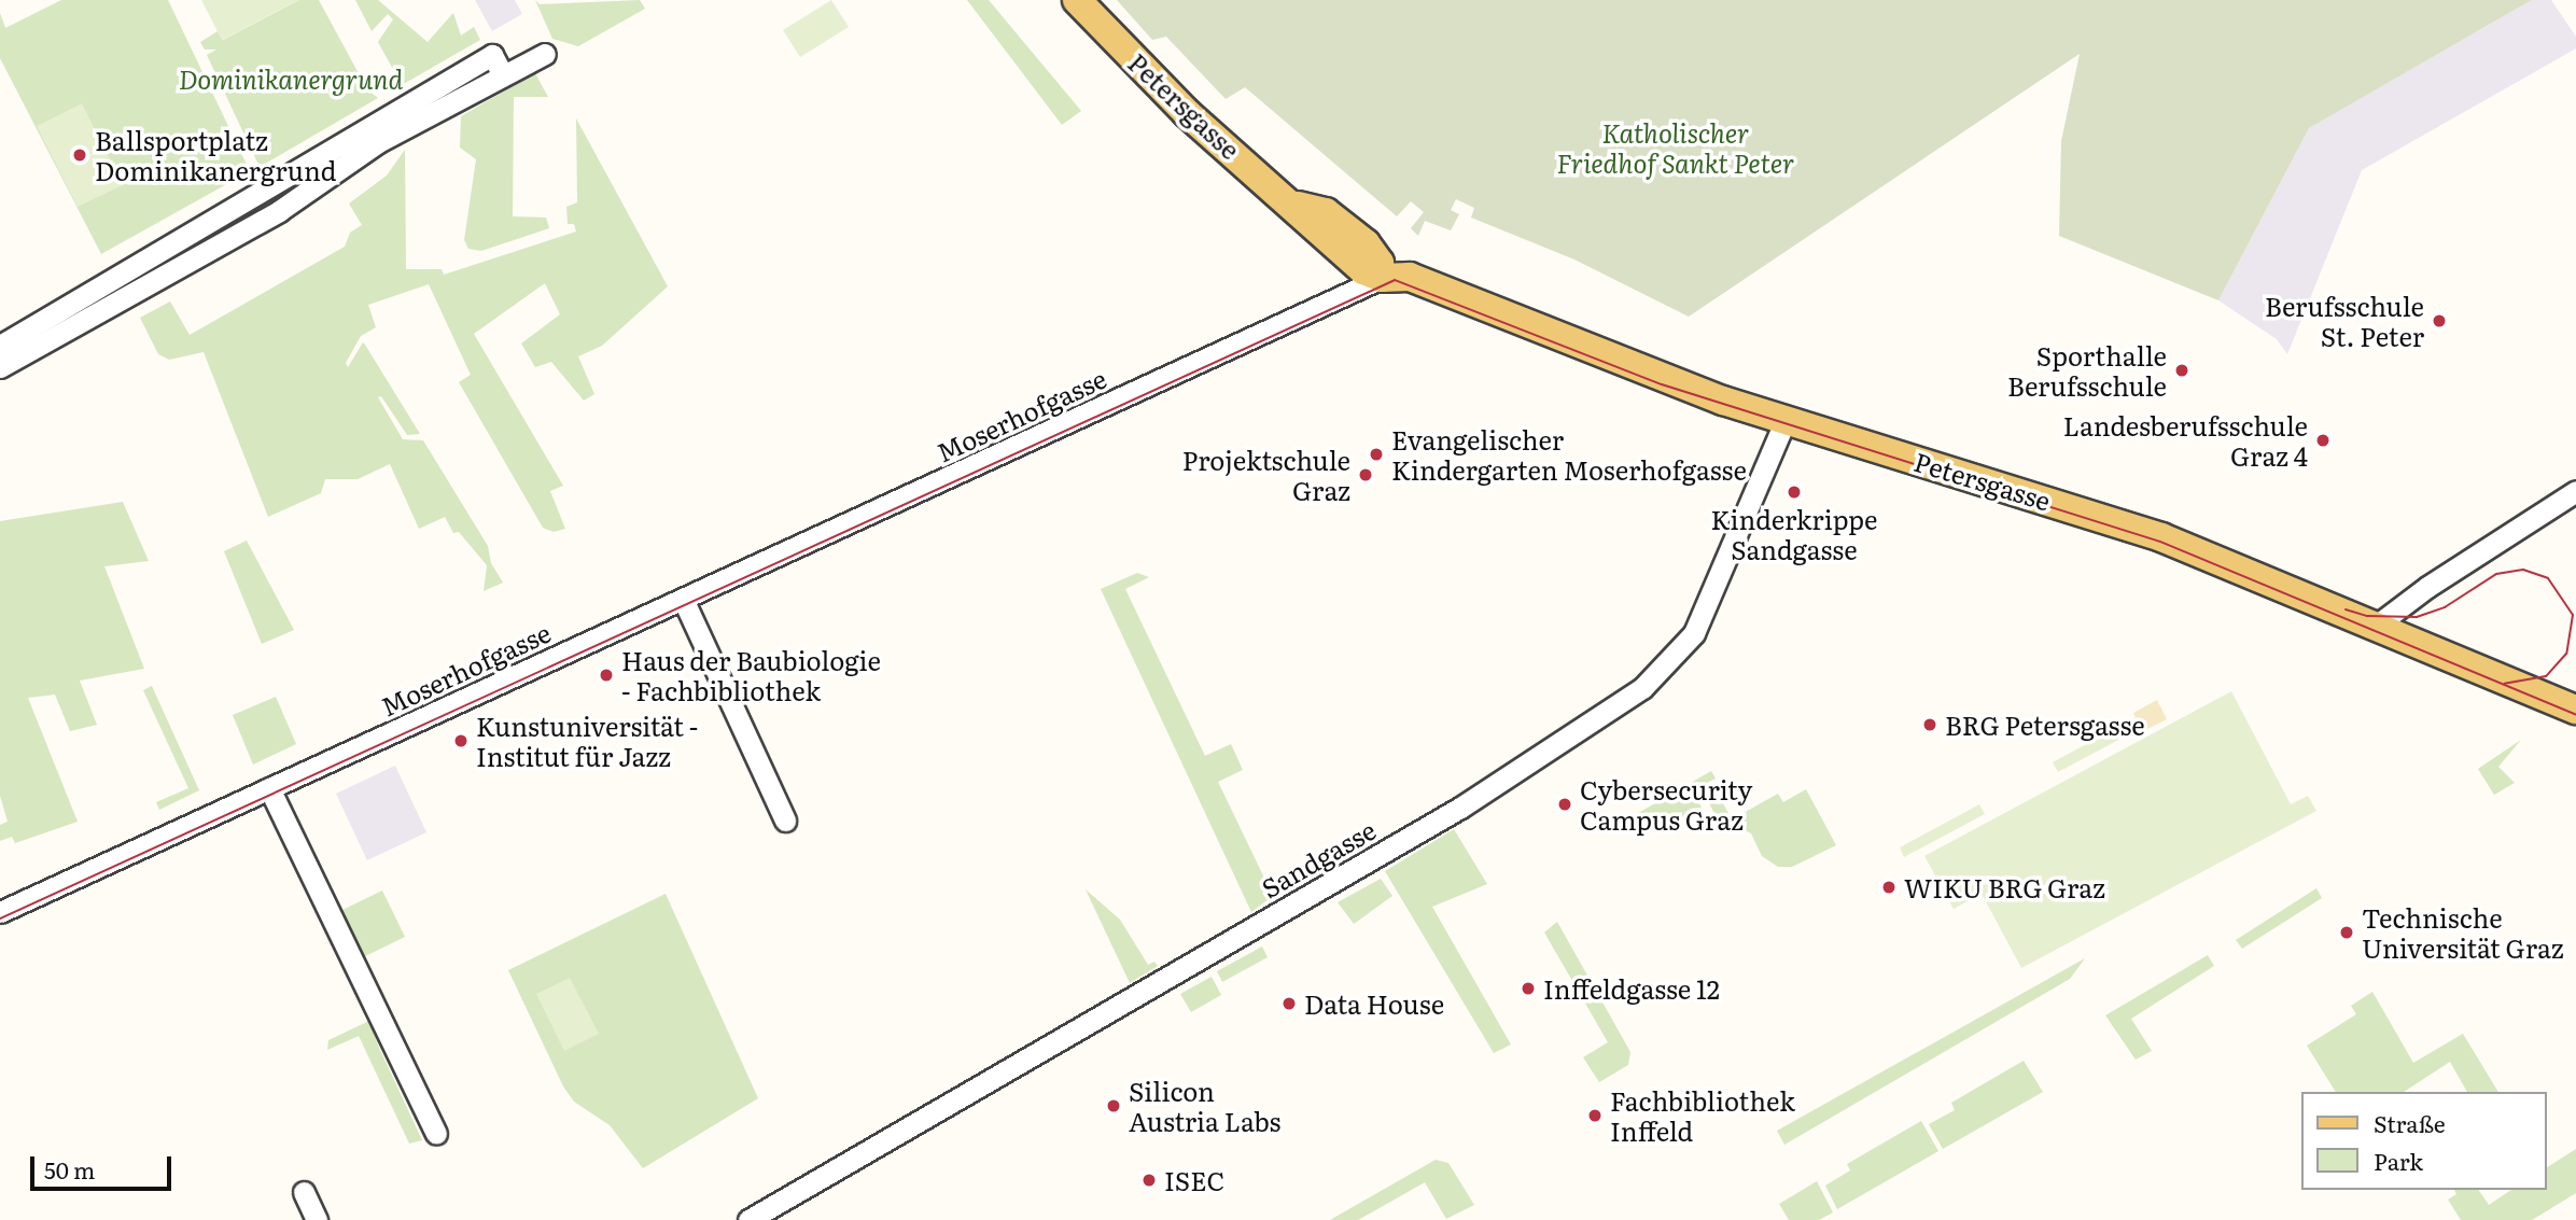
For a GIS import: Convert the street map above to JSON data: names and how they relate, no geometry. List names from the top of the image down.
{
  "streets": {
    "main road": ["Petersgasse"],
    "street": ["Moserhofgasse", "Sandgasse"]
  },
  "crossings": [
    ["Petersgasse", "Moserhofgasse"],
    ["Petersgasse", "Sandgasse"]
  ],
  "parks": ["Dominikanergrund", "Katholischer Friedhof Sankt Peter"],
  "places": [
    "Ballsportplatz Dominikanergrund",
    "Berufsschule St. Peter",
    "Sporthalle Berufsschule",
    "Landesberufsschule Graz 4",
    "Evangelischer Kindergarten Moserhofgasse",
    "Projektschule Graz",
    "Kinderkrippe Sandgasse",
    "Haus der Baubiologie - Fachbibliothek",
    "BRG Petersgasse",
    "Kunstuniversität - Institut für Jazz",
    "Cybersecurity Campus Graz",
    "WIKU BRG Graz",
    "Technische Universität Graz",
    "Inffeldgasse 12",
    "Data House",
    "Silicon Austria Labs",
    "Fachbibliothek Inffeld",
    "ISEC"
  ],
  "legend": ["Straße", "Park"],
  "scale_bar": "50 m"
}
